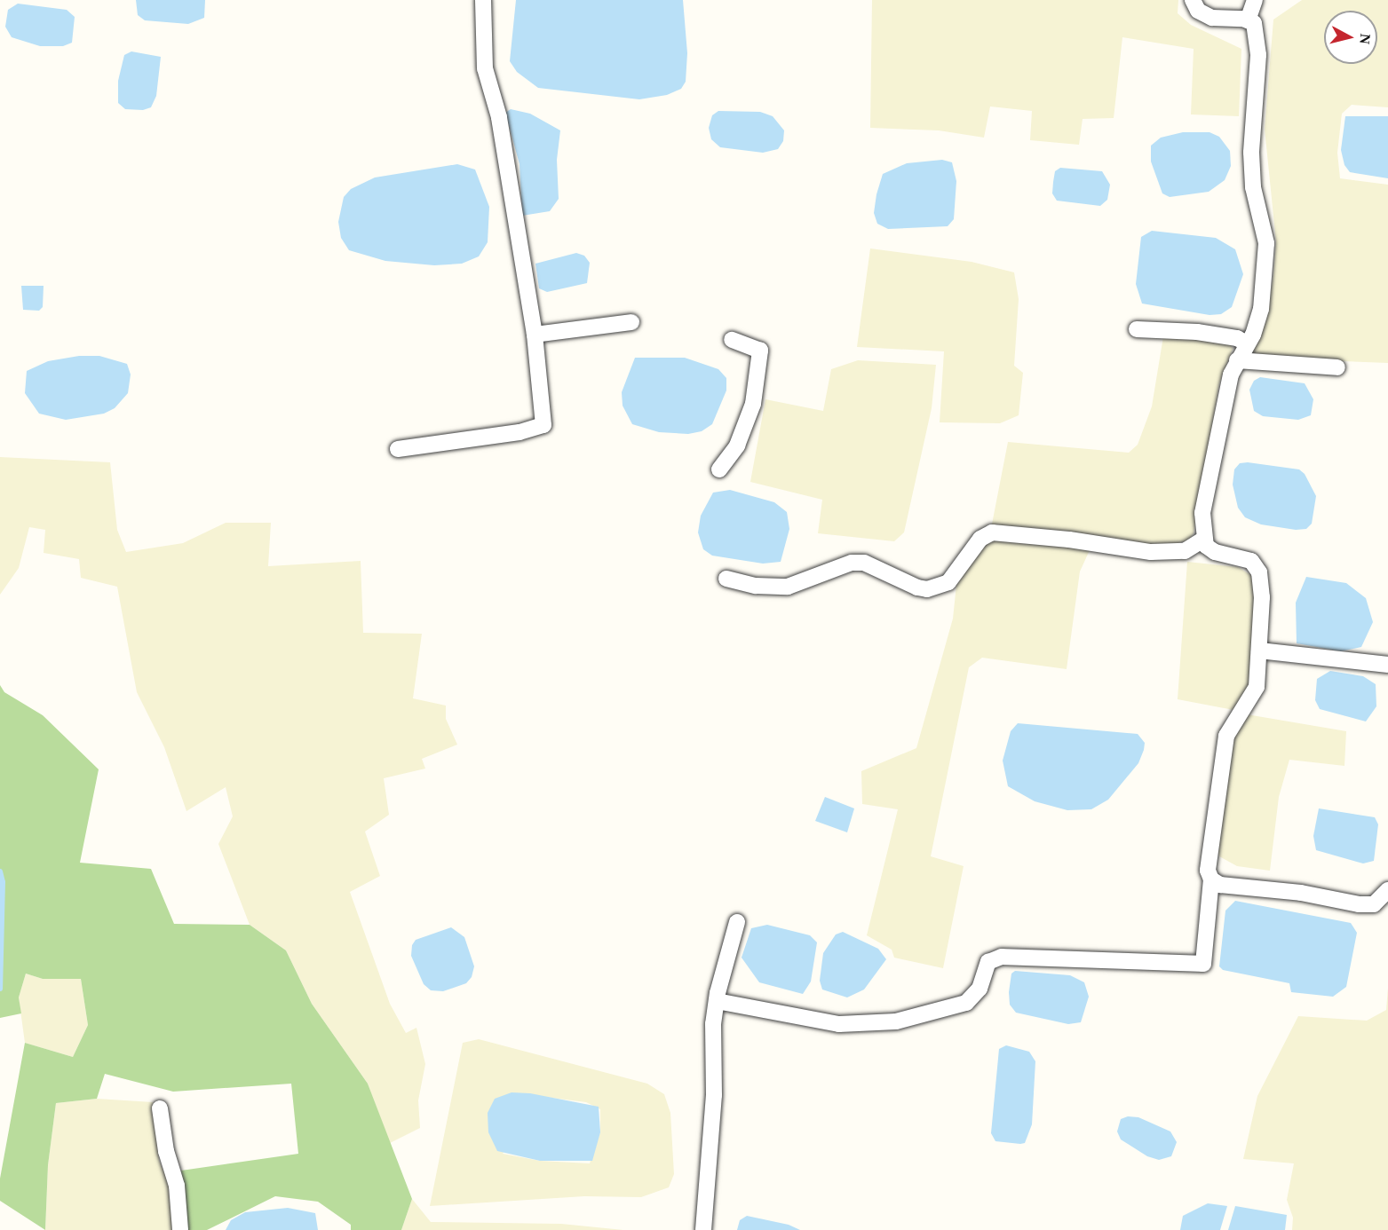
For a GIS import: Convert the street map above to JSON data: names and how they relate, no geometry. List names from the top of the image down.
{
  "north": "right"
}
